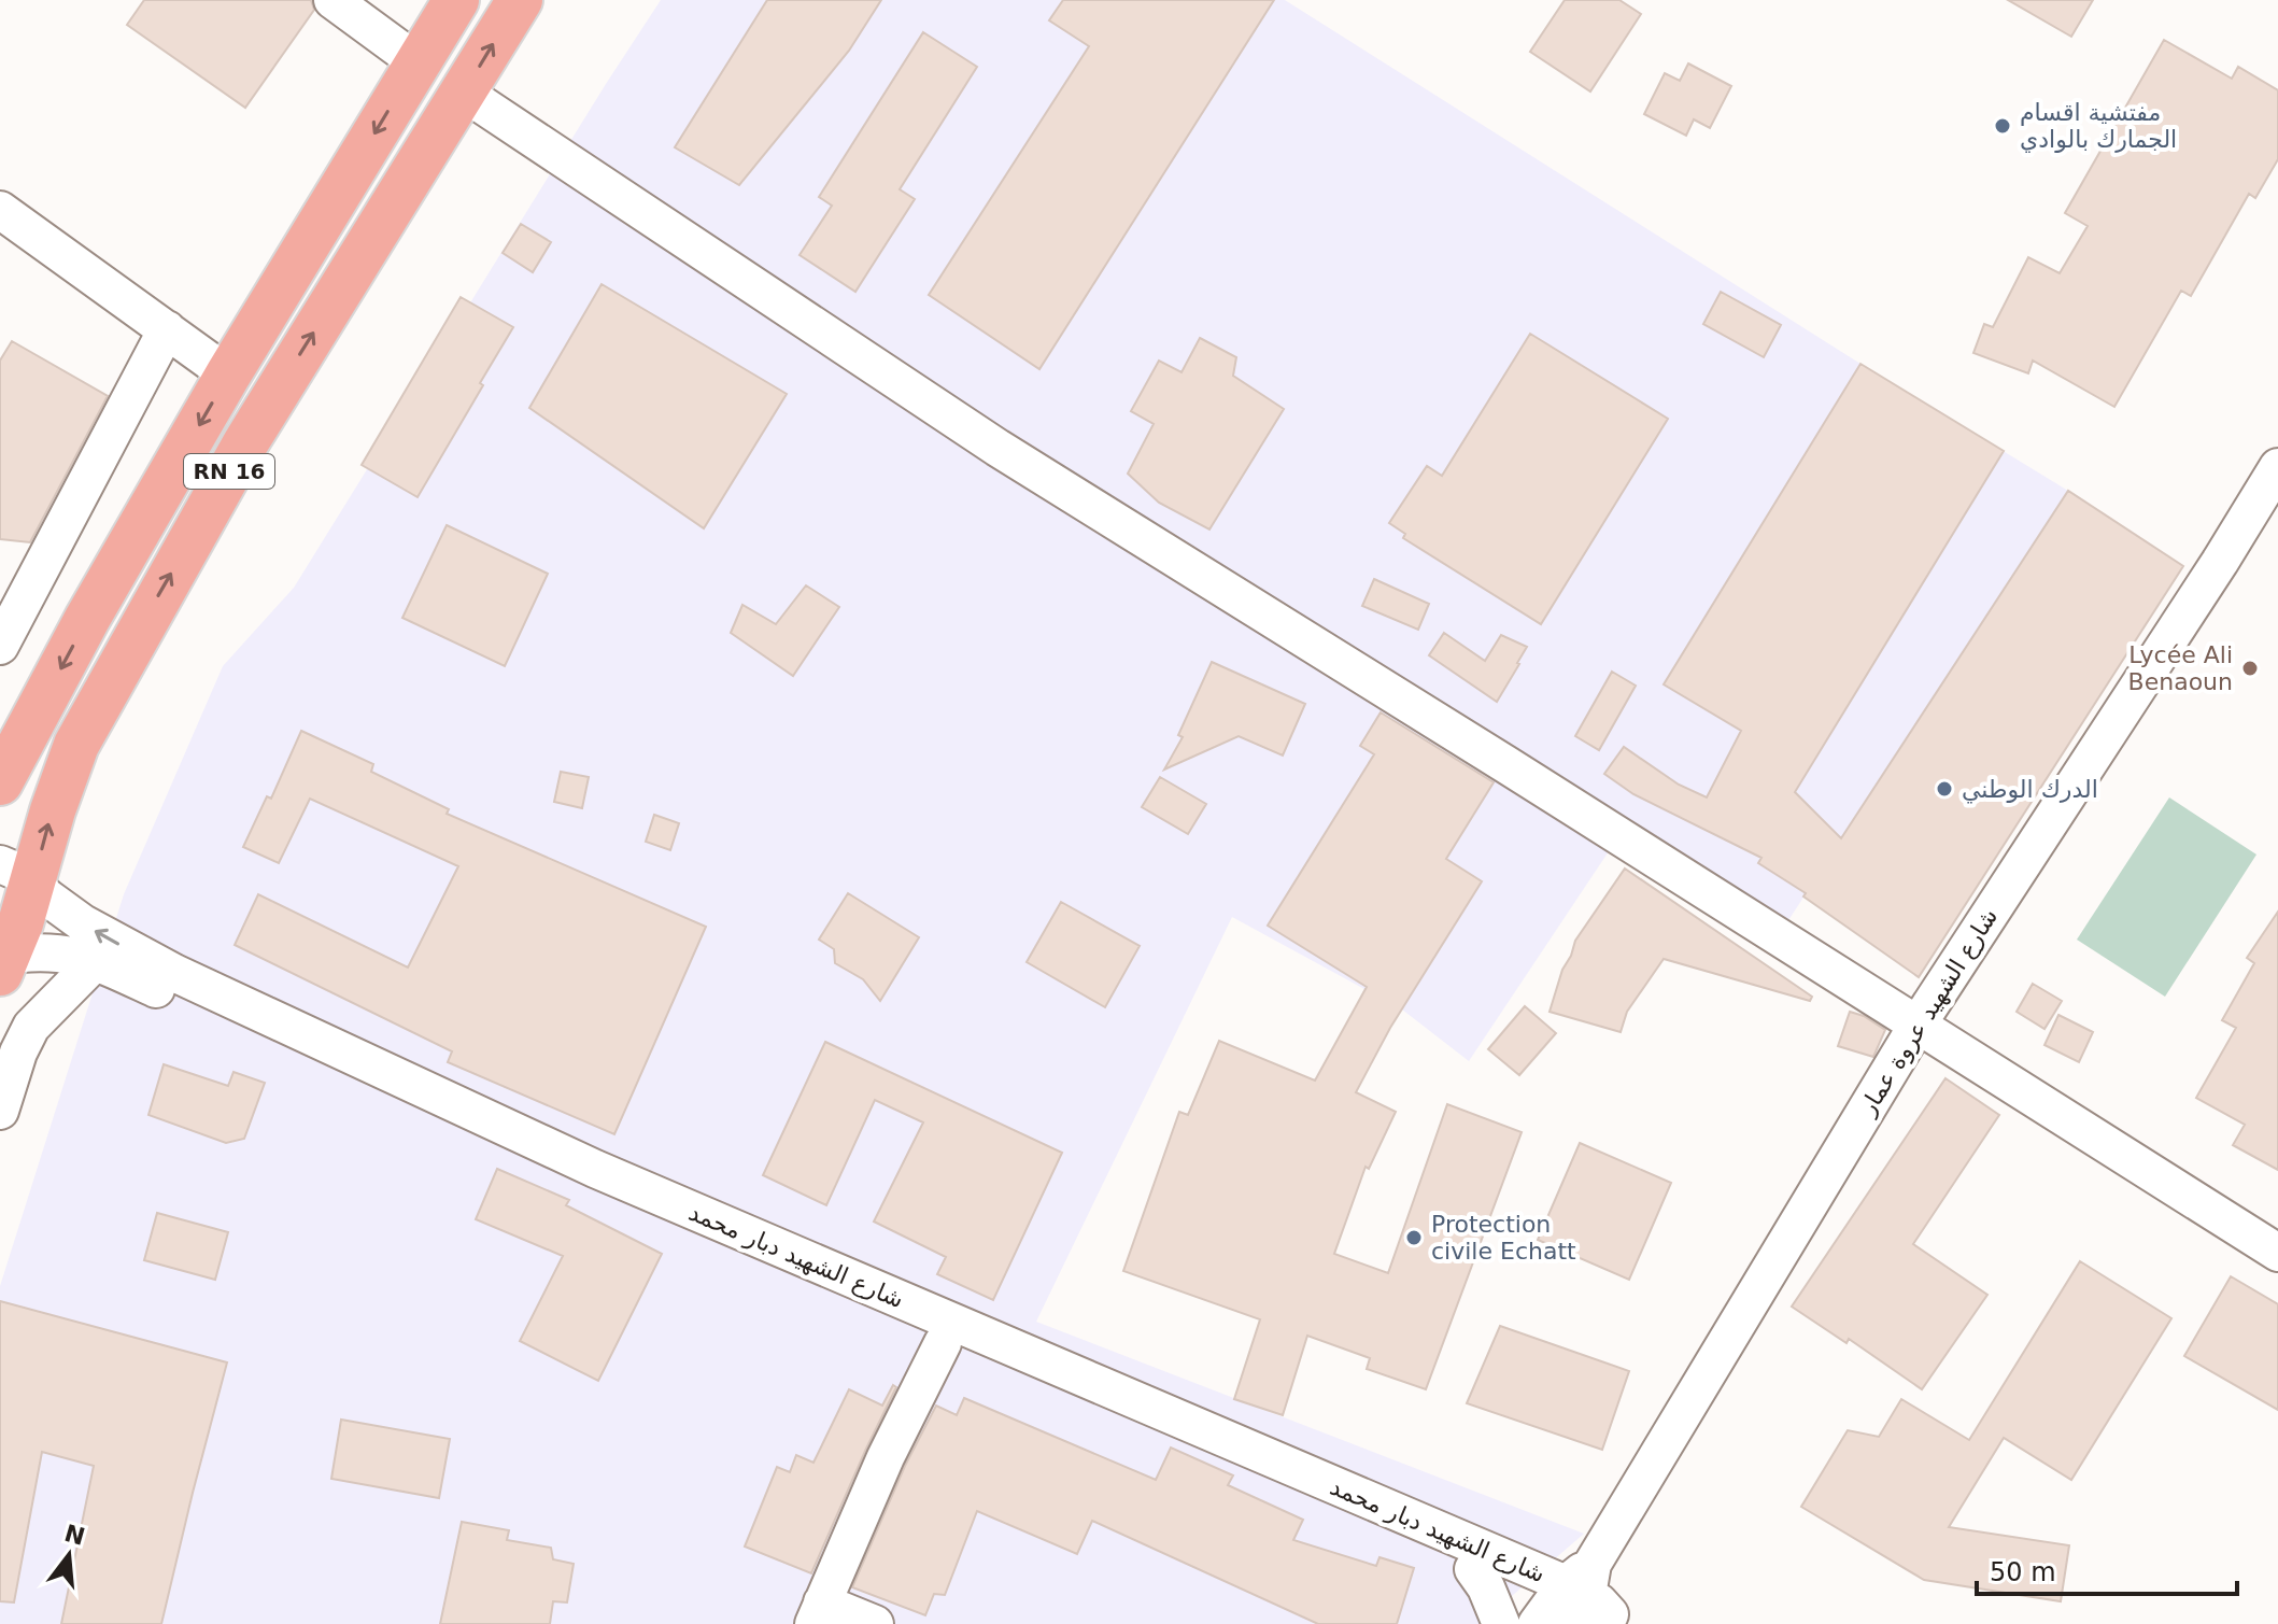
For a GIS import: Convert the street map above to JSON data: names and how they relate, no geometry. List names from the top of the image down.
{
  "streets": {
    "main road": ["RN 16"],
    "street": ["شارع الشهيد عروة عمار", "شارع الشهيد دبار محمد"]
  },
  "crossings": [
    ["RN 16", "شارع الشهيد دبار محمد"],
    ["شارع الشهيد عروة عمار", "شارع الشهيد دبار محمد"]
  ],
  "places": [
    "مفتشية اقسام الجمارك بالوادي",
    "Lycée Ali Benaoun",
    "الدرك الوطني",
    "Protection civile Echatt"
  ],
  "scale_bar": "50 m",
  "north": "top"
}
